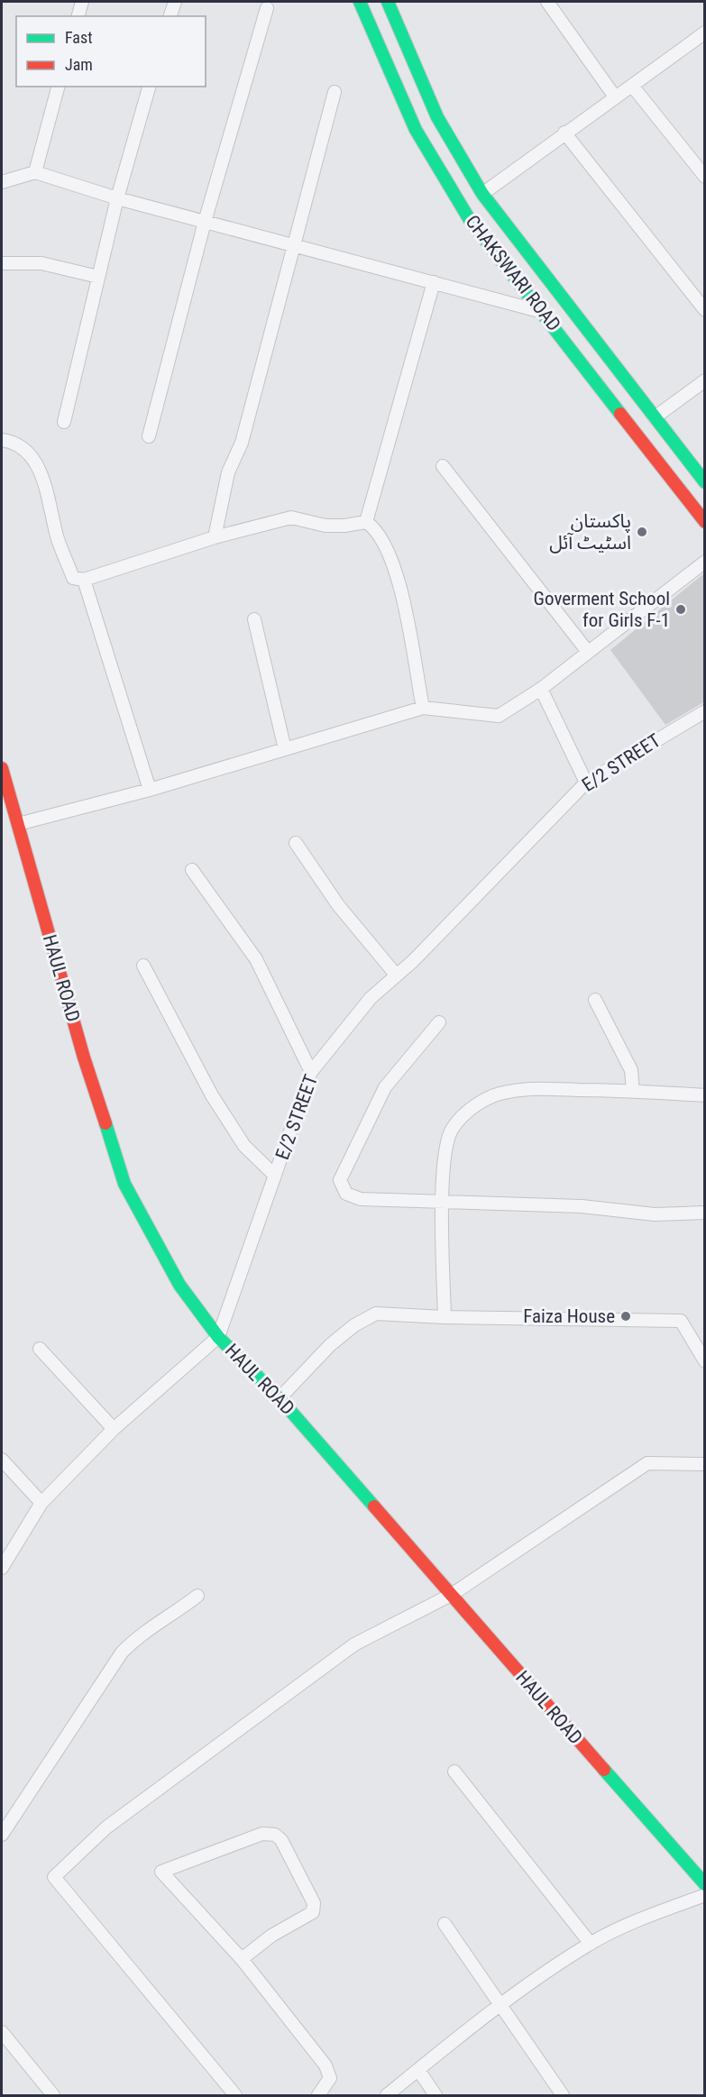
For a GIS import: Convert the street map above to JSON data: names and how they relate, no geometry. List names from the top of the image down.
{
  "streets": {
    "main road": ["CHAKSWARI ROAD", "HAUL ROAD"],
    "street": ["E/2 STREET"]
  },
  "crossings": [
    ["E/2 STREET", "HAUL ROAD"]
  ],
  "places": ["پاکستان اسٹیٹ آئل", "Goverment School for Girls F-1", "Faiza House"],
  "legend": ["Fast", "Jam"]
}
